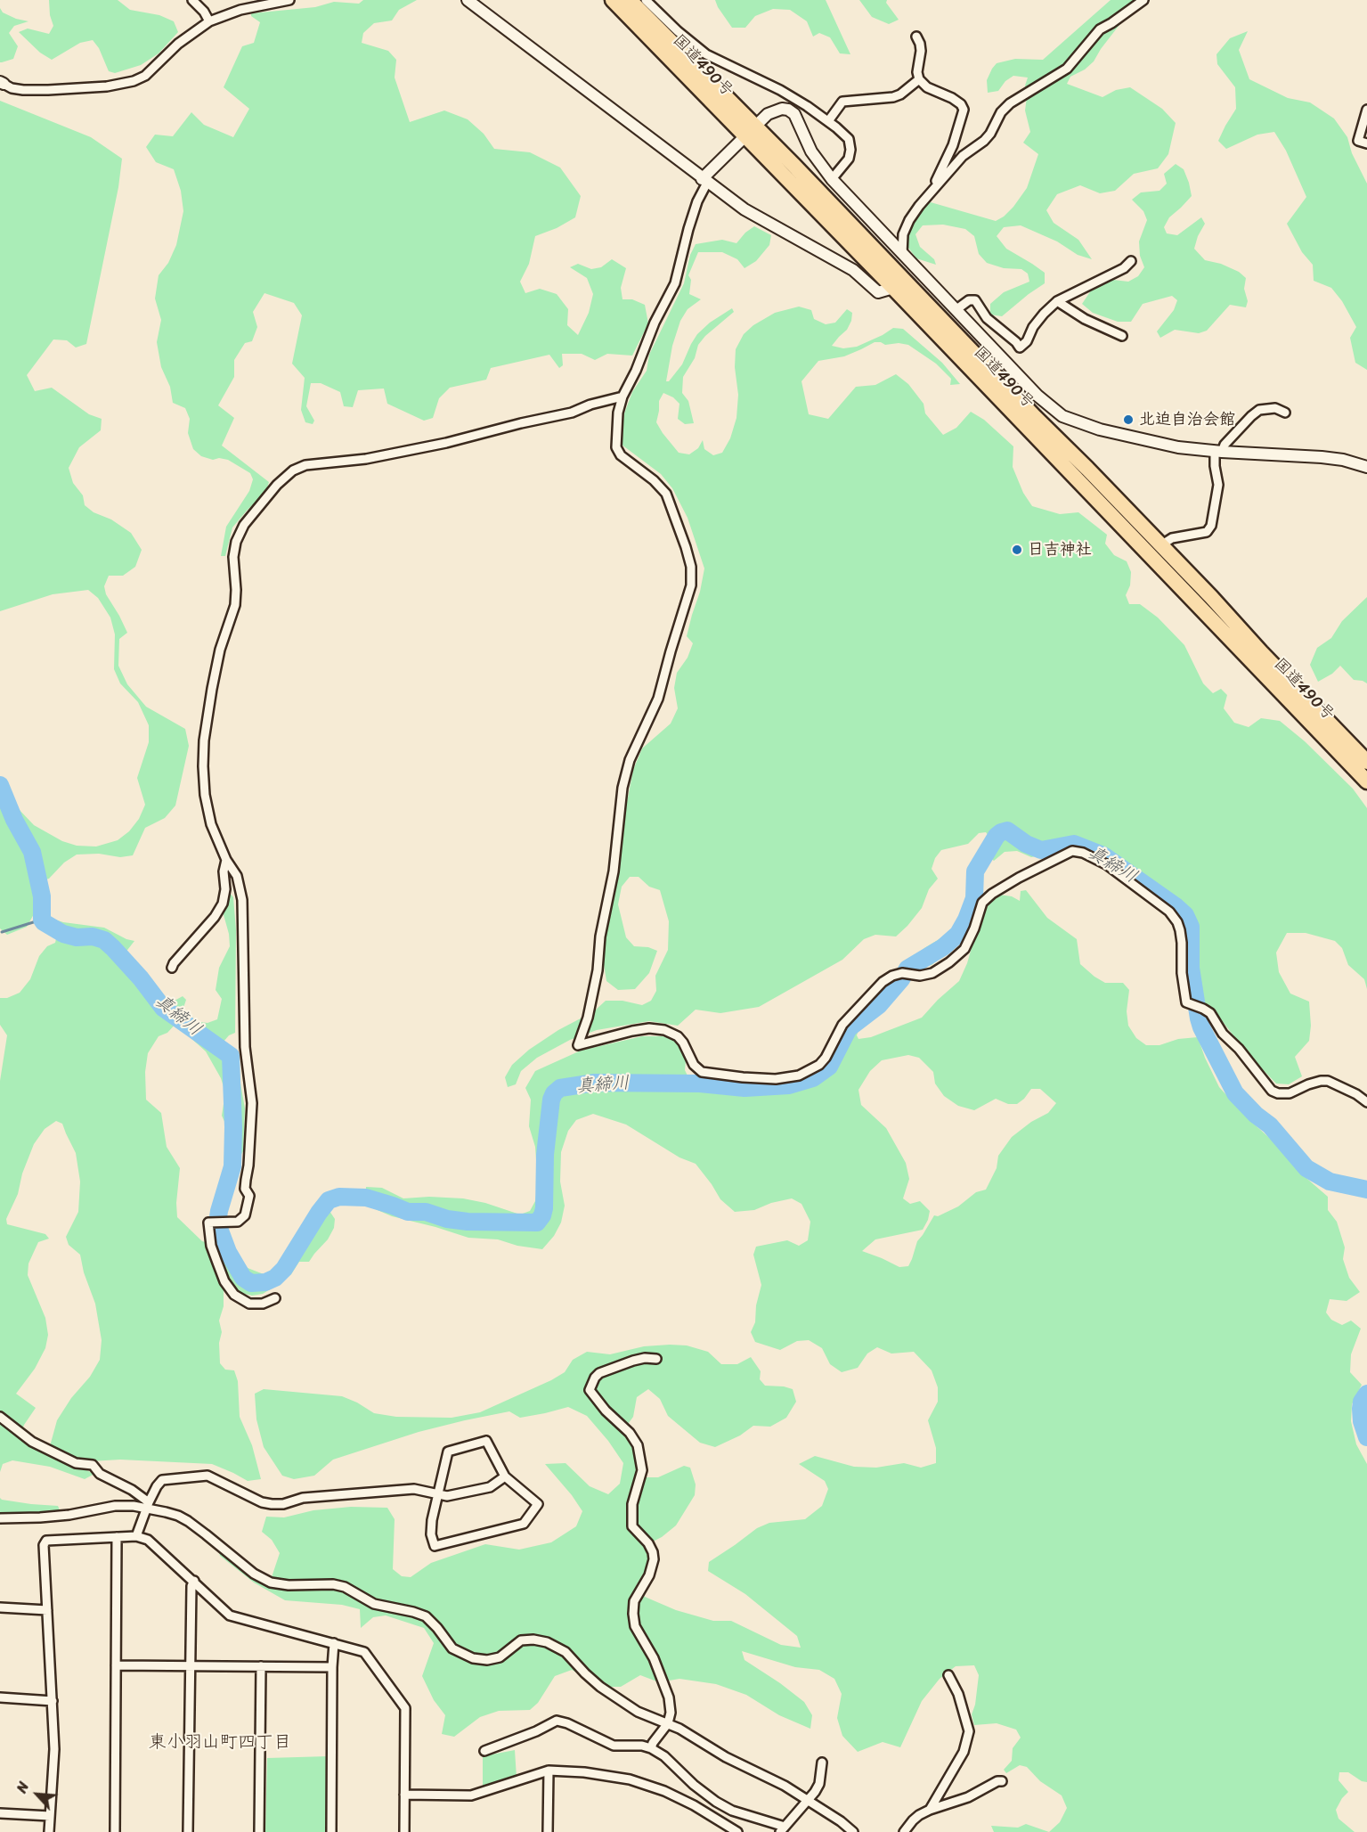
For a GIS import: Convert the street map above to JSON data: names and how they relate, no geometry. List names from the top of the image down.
{
  "streets": {
    "highway": ["国道490号"]
  },
  "districts": ["東小羽山町四丁目"],
  "water": ["真締川"],
  "places": ["北迫自治会館", "日吉神社"],
  "north": "top left"
}
